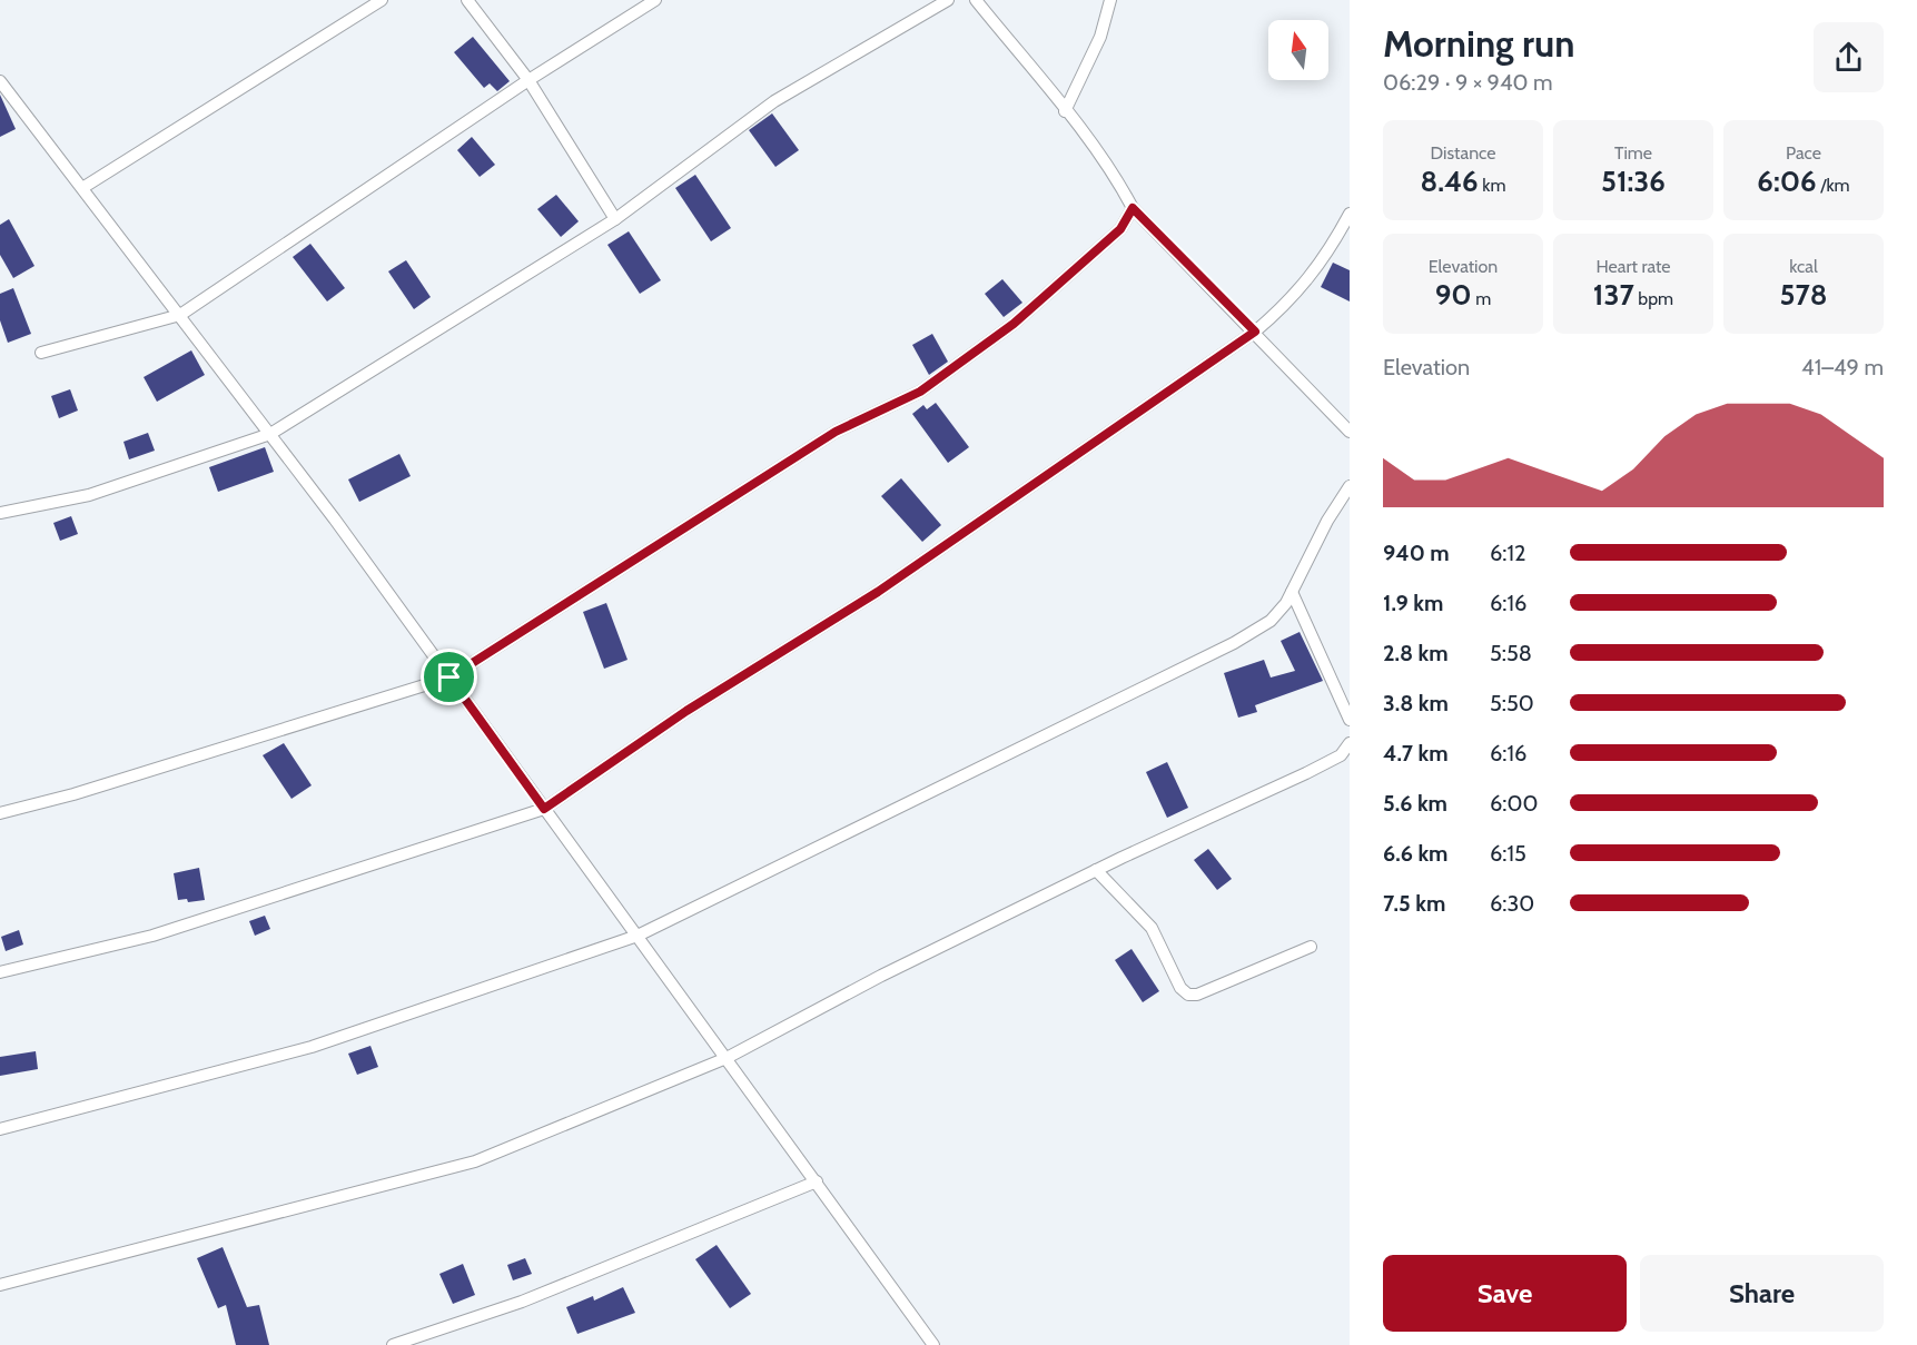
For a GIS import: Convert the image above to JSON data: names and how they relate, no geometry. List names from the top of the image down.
{
  "north": "top",
  "page": {
    "heading": ["Morning run", "06:29 · 9 × 940 m"],
    "stats": [
      ["Distance", "8.46 km"],
      ["Time", "51:36"],
      ["Pace", "6:06 /km"],
      ["Elevation", "90 m"],
      ["Heart rate", "137 bpm"],
      ["kcal", "578"]
    ],
    "chart": ["Elevation", "41–49 m"],
    "list": [
      {
        "name": "940 m",
        "note": "6:12"
      },
      {
        "name": "1.9 km",
        "note": "6:16"
      },
      {
        "name": "2.8 km",
        "note": "5:58"
      },
      {
        "name": "3.8 km",
        "note": "5:50"
      },
      {
        "name": "4.7 km",
        "note": "6:16"
      },
      {
        "name": "5.6 km",
        "note": "6:00"
      },
      {
        "name": "6.6 km",
        "note": "6:15"
      },
      {
        "name": "7.5 km",
        "note": "6:30"
      }
    ],
    "buttons": ["Save", "Share"]
  }
}
